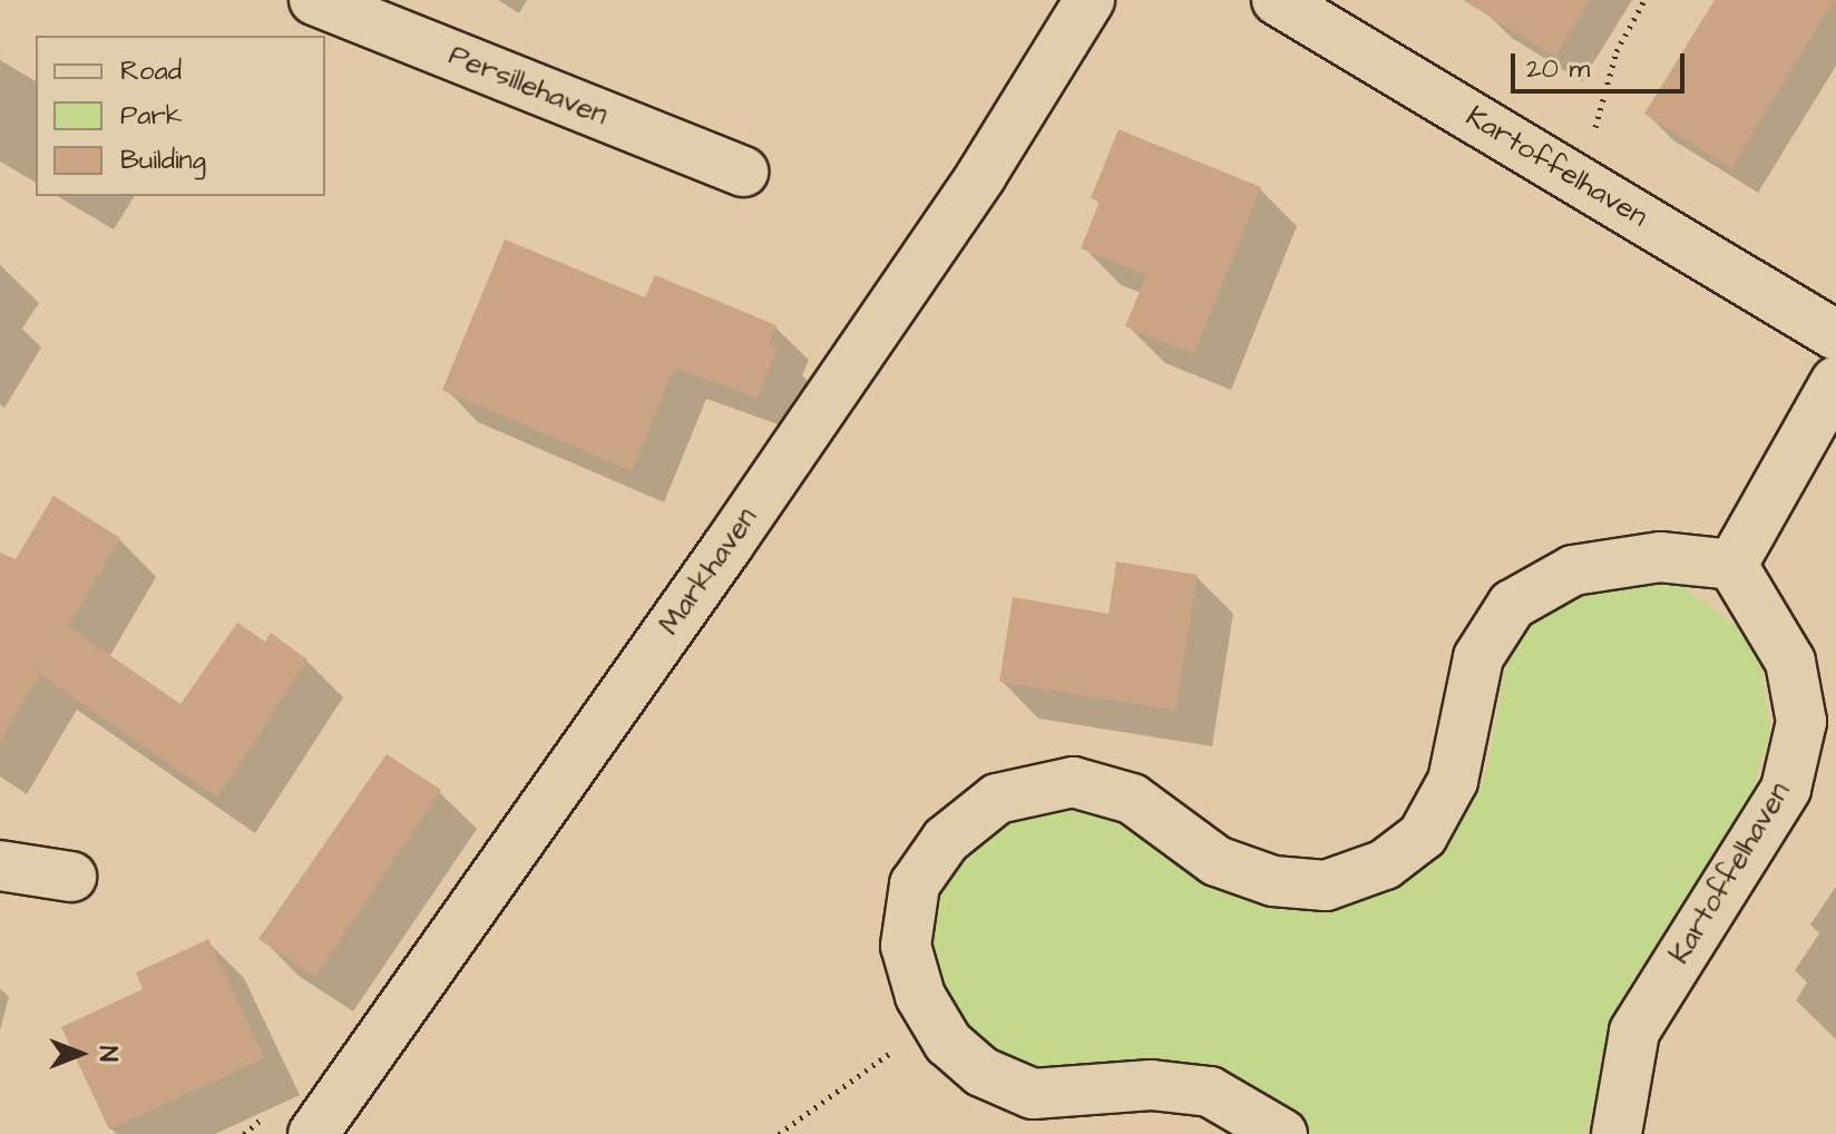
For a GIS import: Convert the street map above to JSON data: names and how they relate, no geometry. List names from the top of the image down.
{
  "streets": {
    "street": ["Persillehaven", "Kartoffelhaven", "Markhaven"]
  },
  "legend": ["Road", "Park", "Building"],
  "scale_bar": "20 m",
  "north": "right"
}
